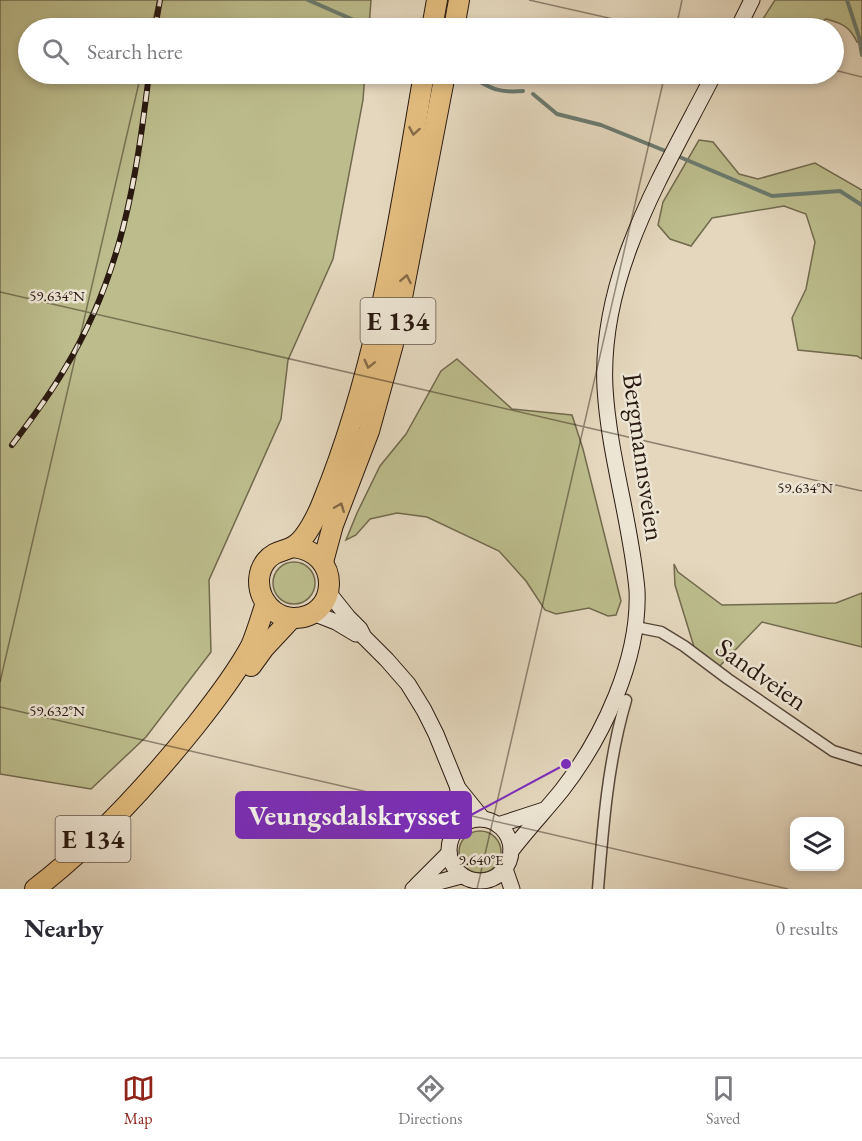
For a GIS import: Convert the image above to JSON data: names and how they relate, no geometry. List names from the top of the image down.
{
  "streets": {
    "highway": ["E 134"],
    "main road": ["Bergmannsveien"],
    "street": ["Sandveien"]
  },
  "crossings": [
    ["Bergmannsveien", "Sandveien"]
  ],
  "places": ["Veungsdalskrysset"],
  "page": {
    "search": "Search here",
    "heading": ["Nearby", "0 results"],
    "nav": ["Map", "Directions", "Saved"]
  },
  "coordinates": ["59.634°N", "59.632°N", "9.640°E"]
}
